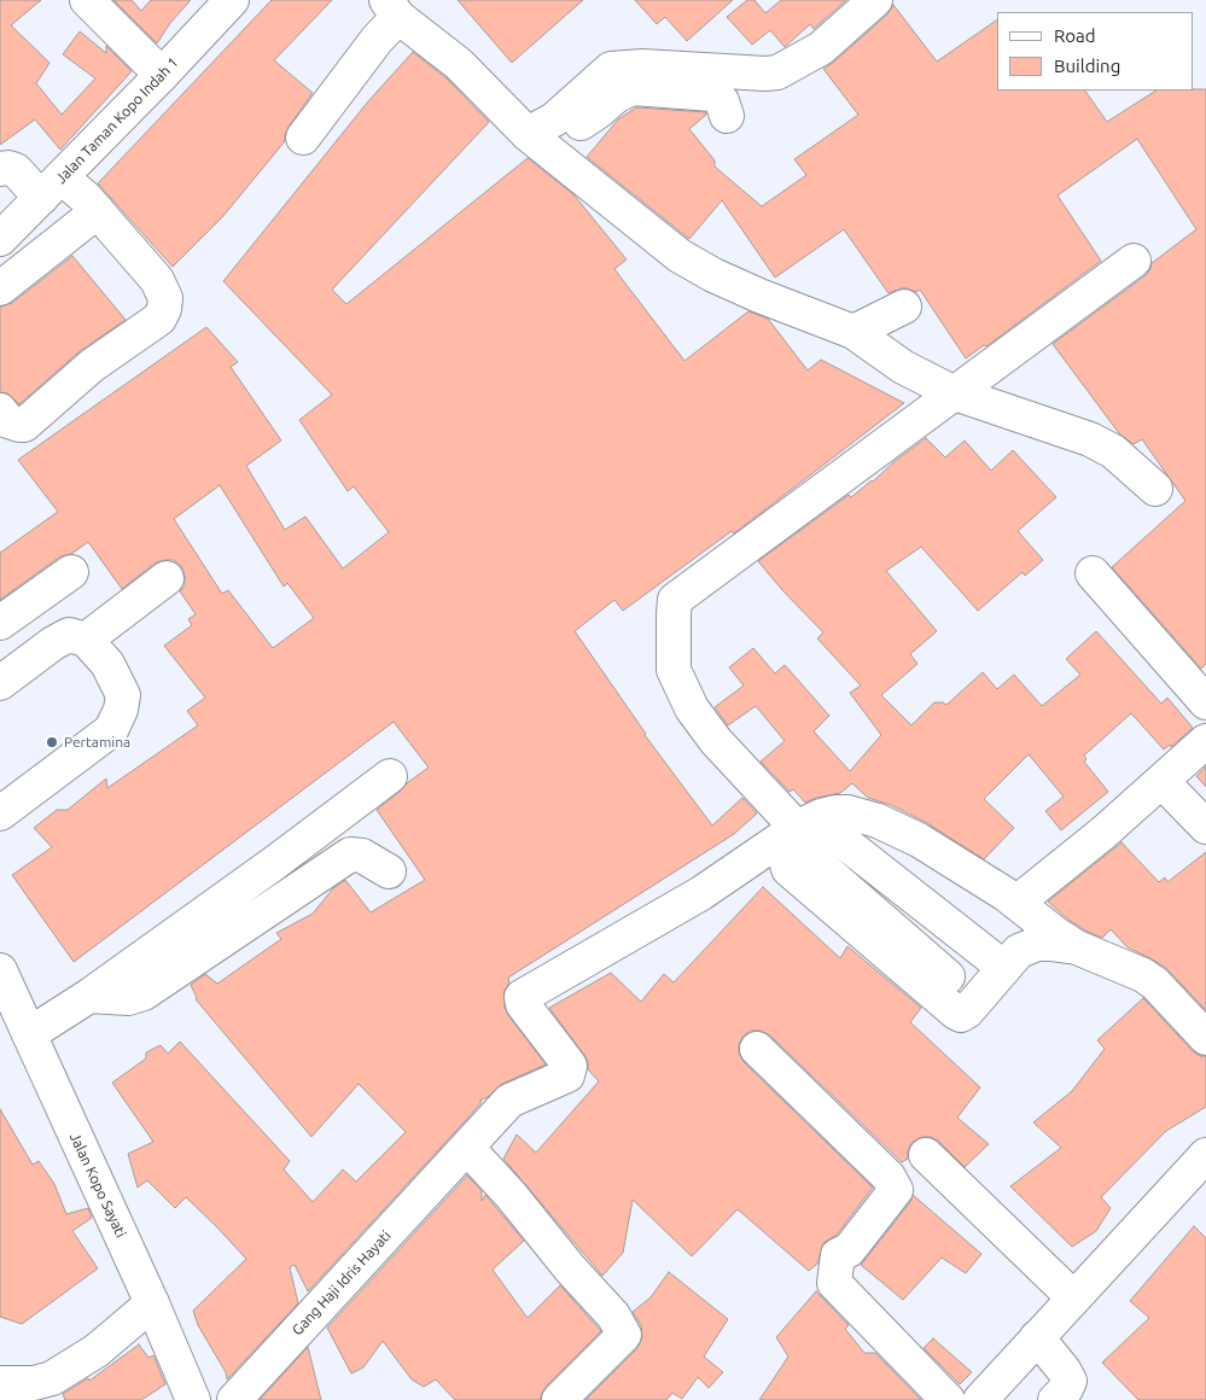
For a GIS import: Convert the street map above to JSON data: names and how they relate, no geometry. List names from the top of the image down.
{
  "streets": {
    "street": ["Jalan Taman Kopo Indah 1", "Jalan Kopo Sayati", "Gang Haji Idris Hayati"]
  },
  "places": ["Pertamina"],
  "legend": ["Road", "Building"]
}
